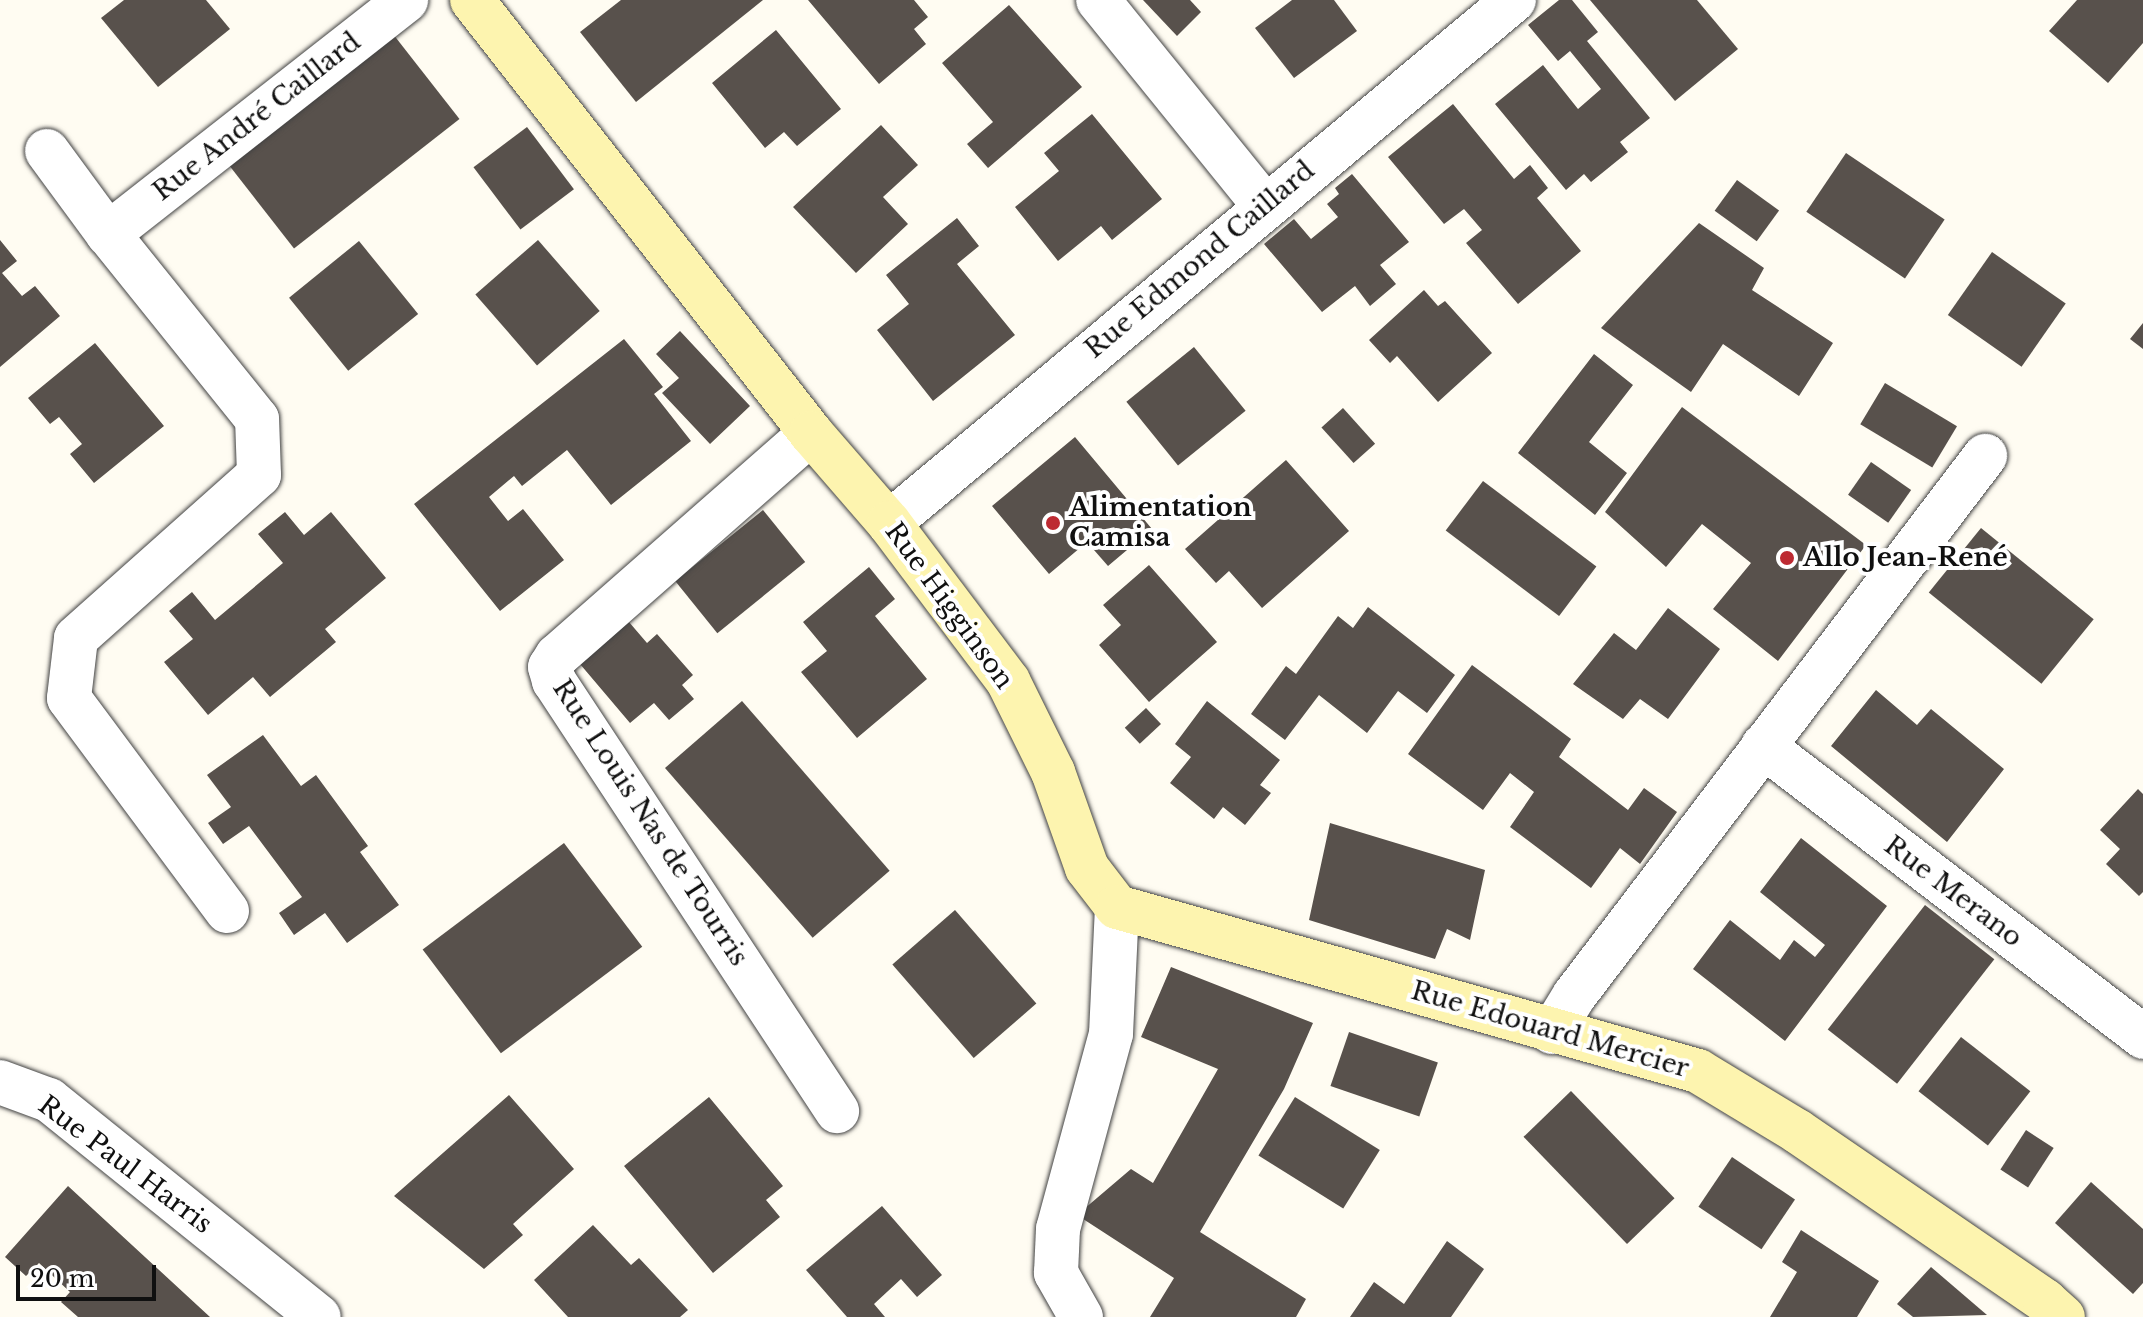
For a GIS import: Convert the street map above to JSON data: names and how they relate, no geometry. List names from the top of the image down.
{
  "streets": {
    "street": [
      "Rue André Caillard",
      "Rue Edmond Caillard",
      "Rue Higginson",
      "Rue Louis Nas de Tourris",
      "Rue Merano",
      "Rue Edouard Mercier",
      "Rue Paul Harris"
    ]
  },
  "crossings": [
    ["Rue Edmond Caillard", "Rue Higginson"],
    ["Rue Higginson", "Rue Louis Nas de Tourris"],
    ["Rue Higginson", "Rue Edouard Mercier"]
  ],
  "places": ["Alimentation Camisa", "Allo Jean-René"],
  "scale_bar": "20 m"
}
